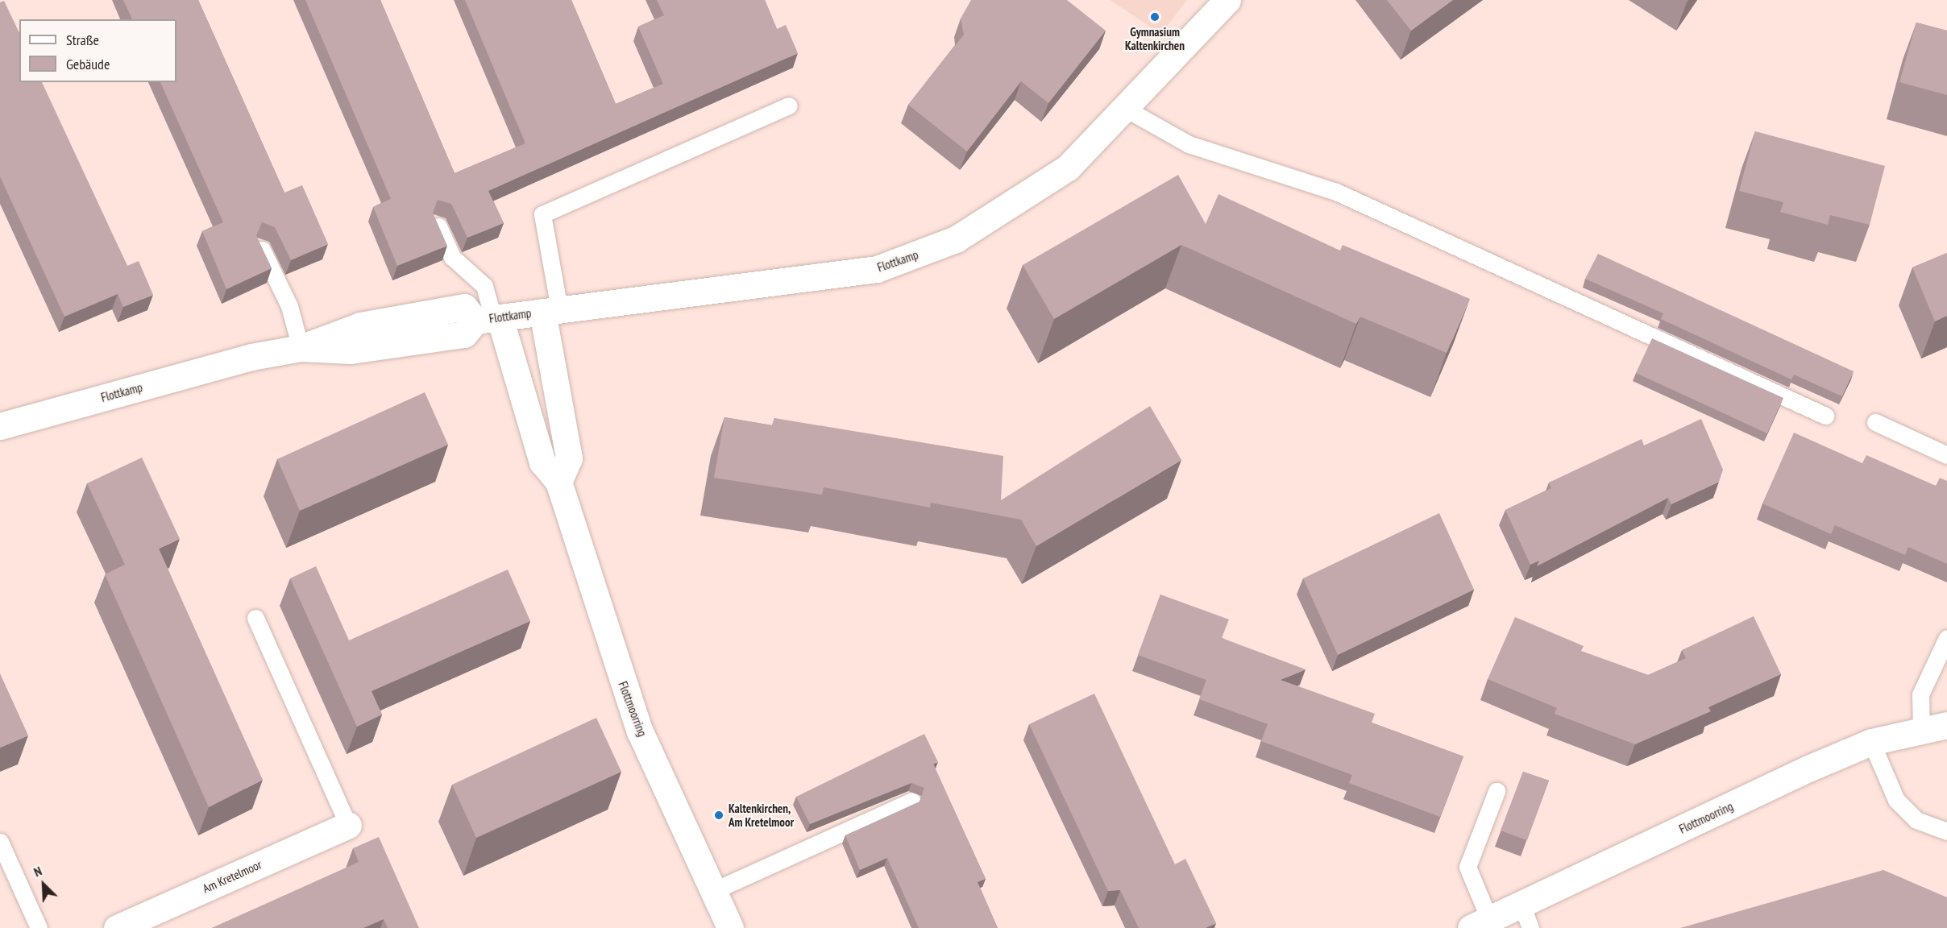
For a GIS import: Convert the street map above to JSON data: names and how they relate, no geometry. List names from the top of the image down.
{
  "streets": {
    "street": ["Flottkamp", "Flottmoorring", "Am Kretelmoor"]
  },
  "crossings": [
    ["Flottkamp", "Flottmoorring"]
  ],
  "places": ["Gymnasium Kaltenkirchen", "Kaltenkirchen, Am Kretelmoor"],
  "legend": ["Straße", "Gebäude"],
  "north": "top left"
}
